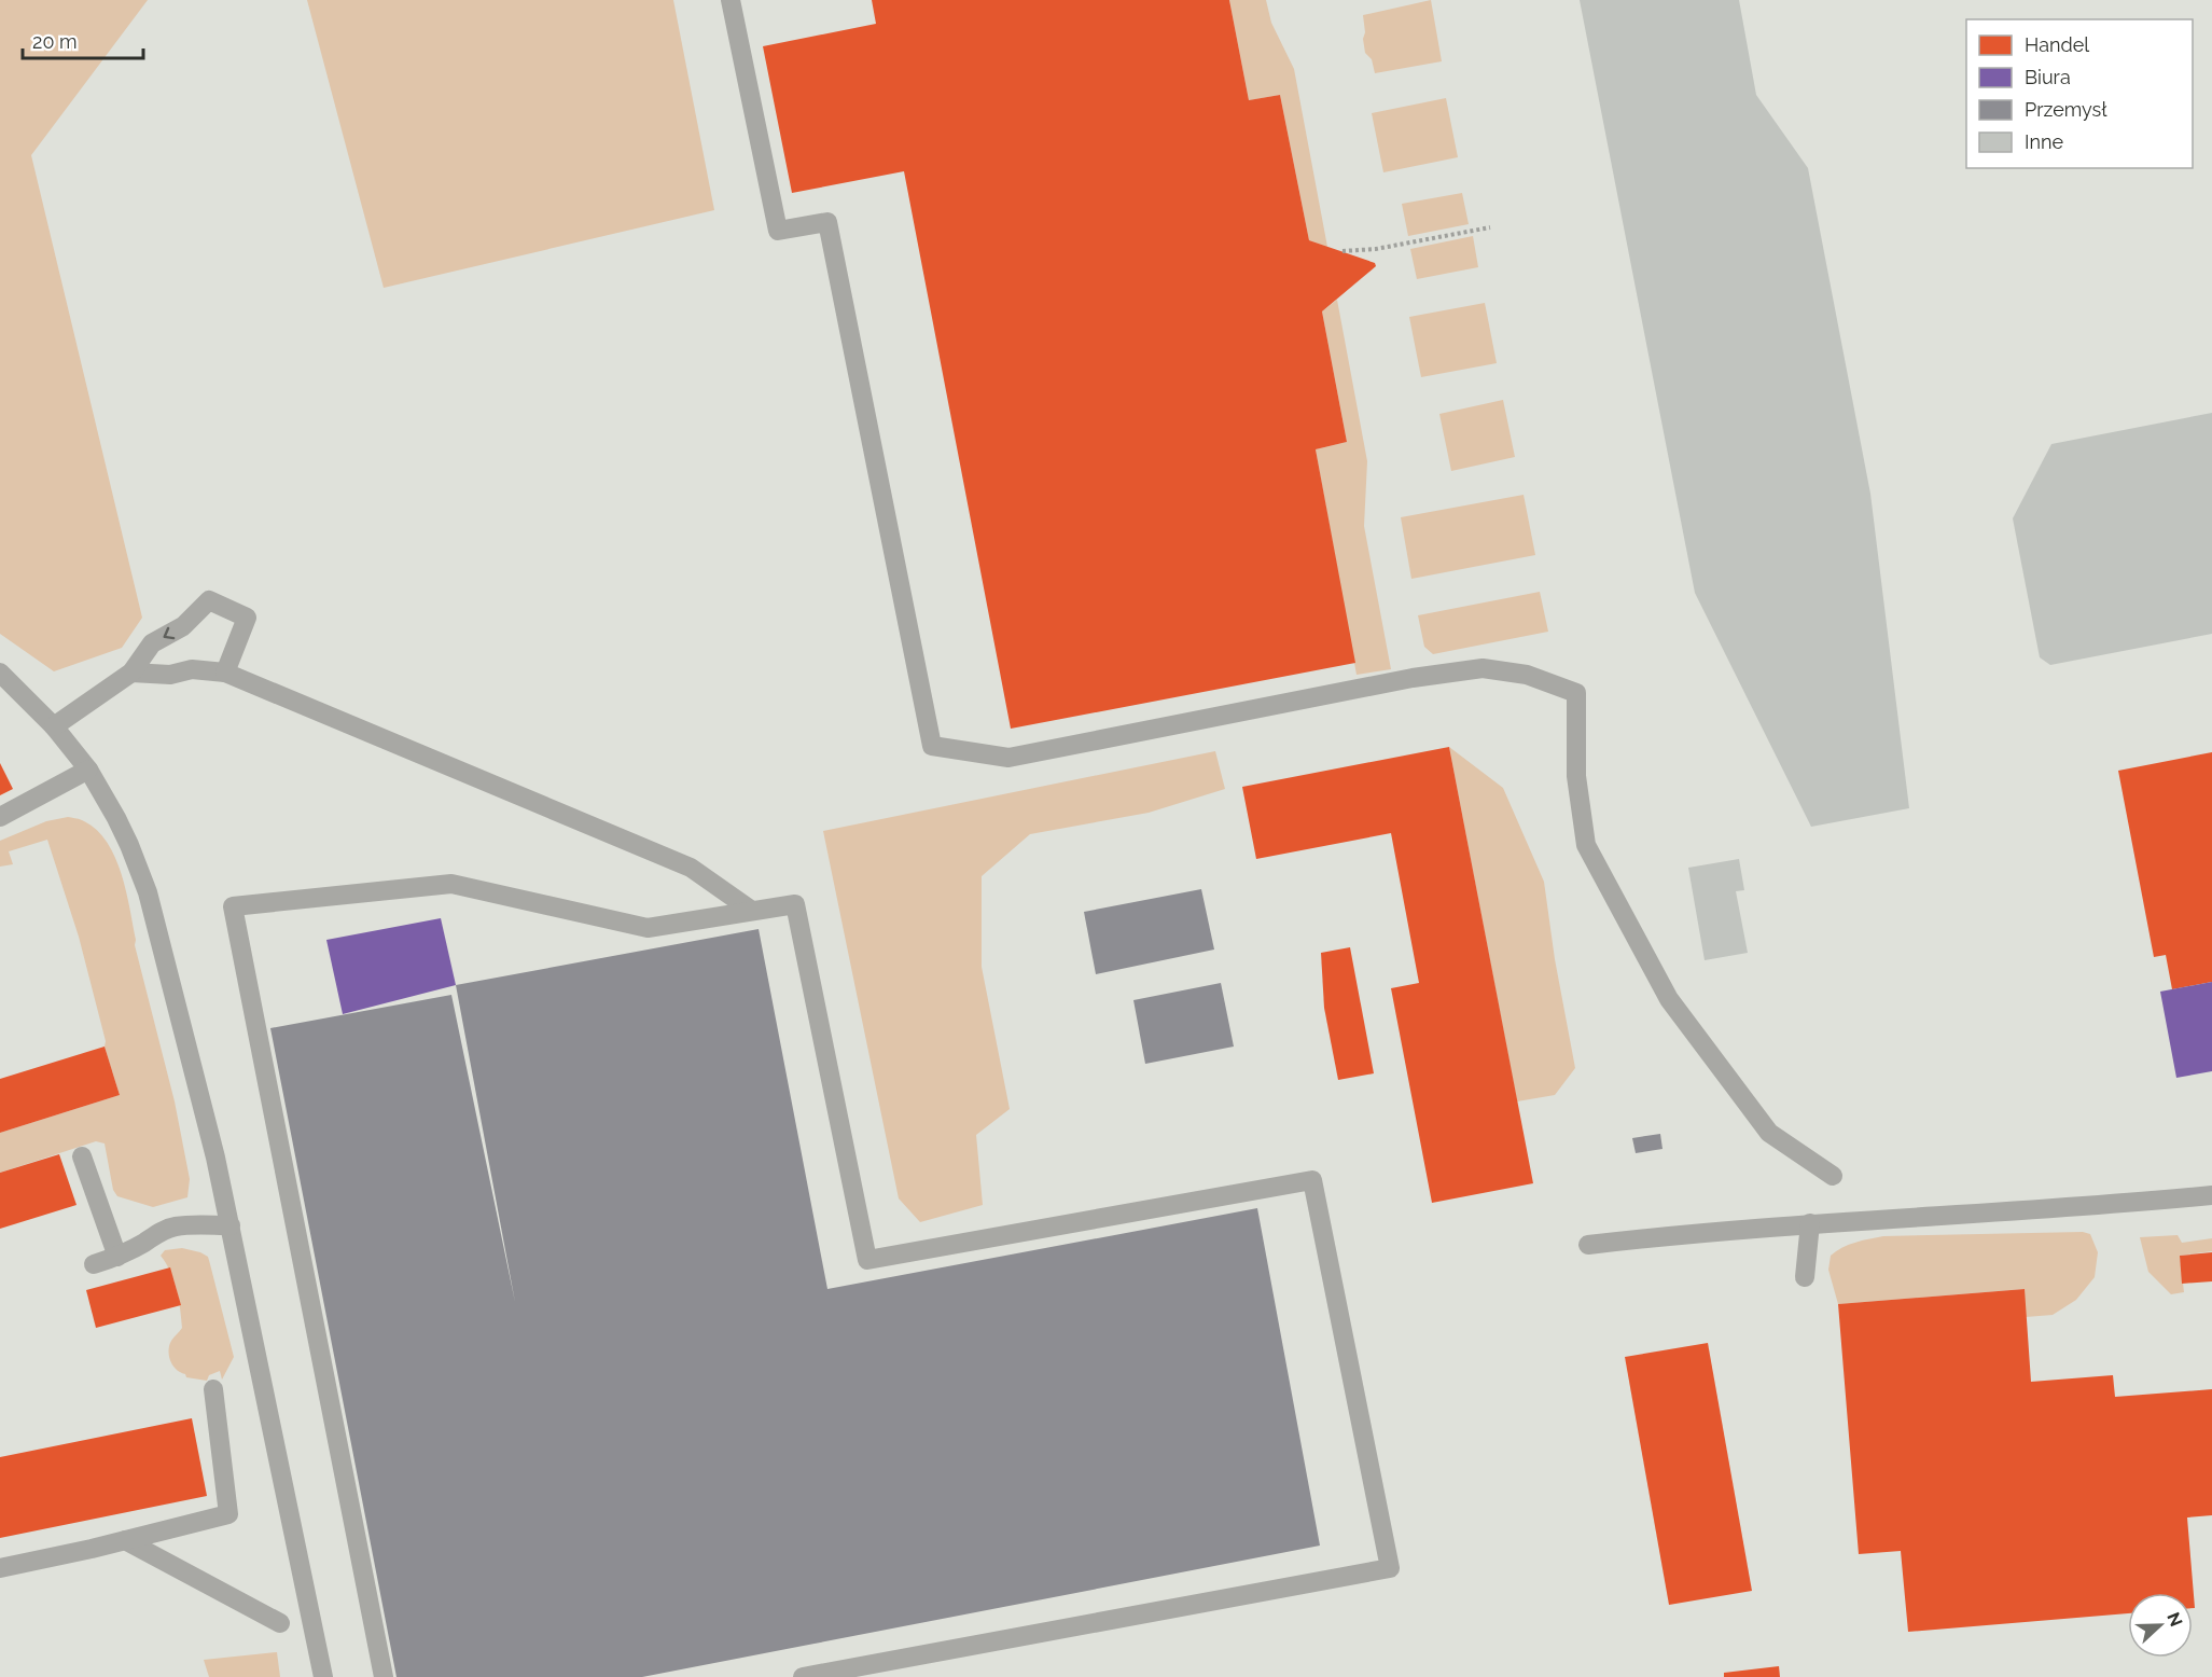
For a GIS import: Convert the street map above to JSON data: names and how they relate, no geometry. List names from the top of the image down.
{
  "legend": [
    "Handel",
    "Biura",
    "Przemysł",
    "Inne"
  ],
  "scale_bar": "20 m",
  "north": "right"
}
